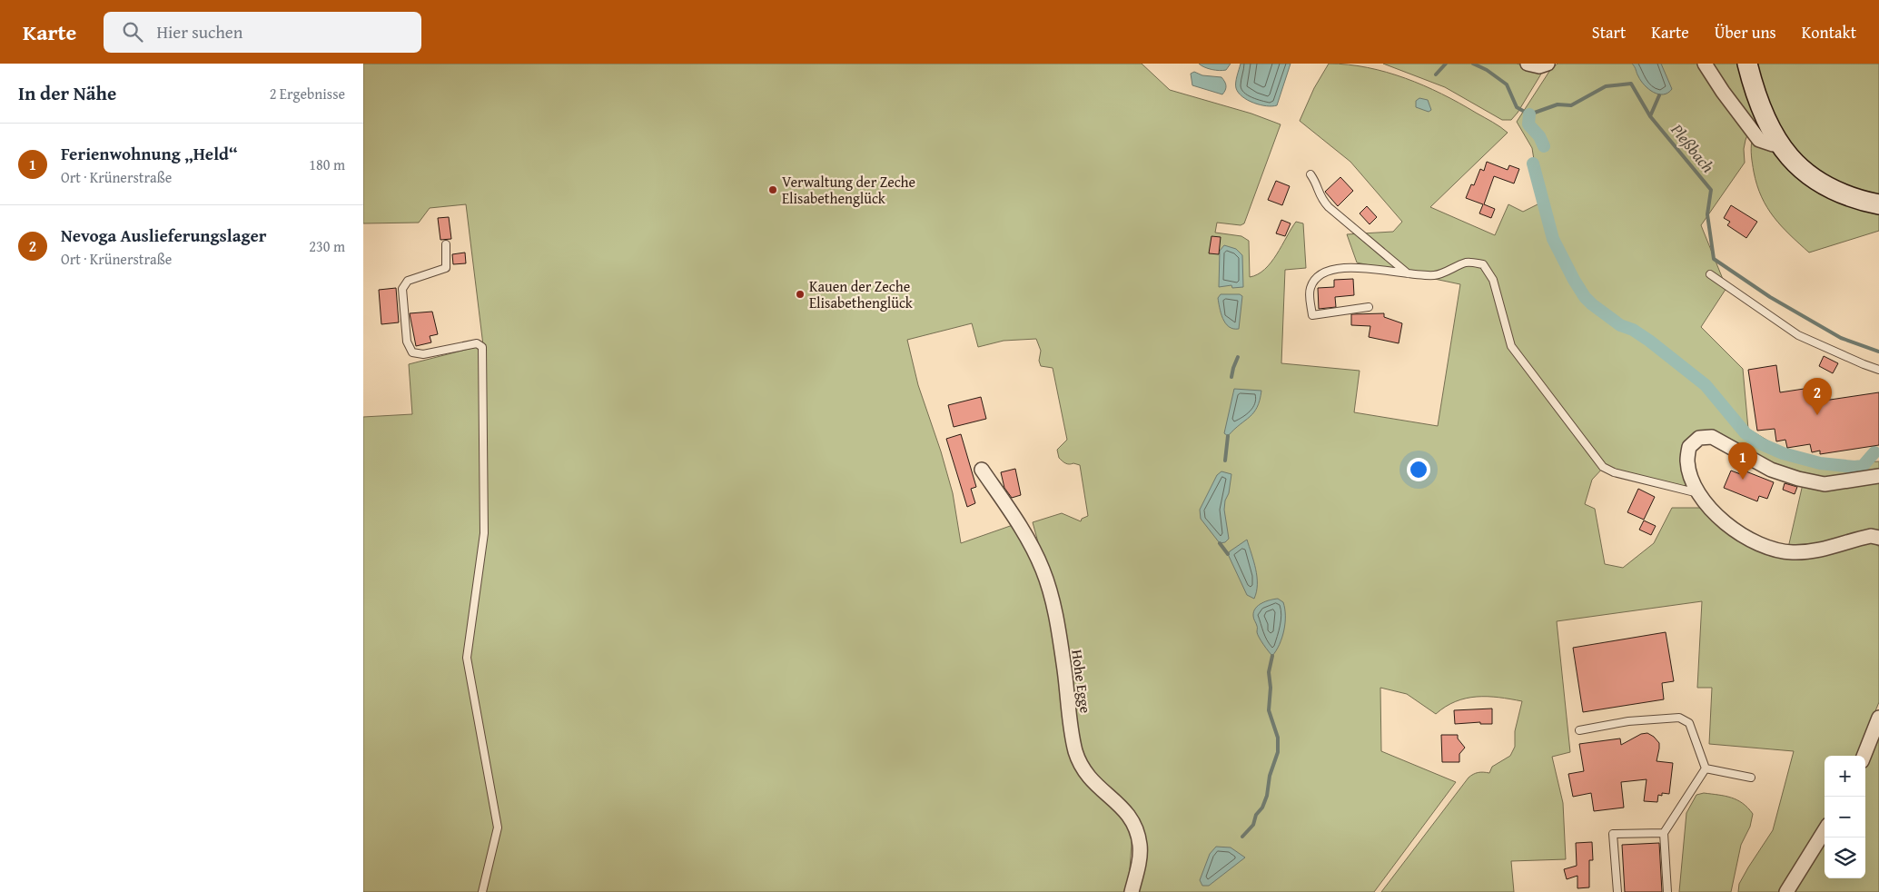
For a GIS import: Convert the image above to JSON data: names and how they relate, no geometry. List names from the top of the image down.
{
  "streets": {
    "street": ["Hohe Egge"]
  },
  "water": ["Pleßbach"],
  "places": ["Verwaltung der Zeche Elisabethenglück", "Kauen der Zeche Elisabethenglück"],
  "page": {
    "header": "Karte",
    "search": "Hier suchen",
    "nav": [
      "Start",
      "Karte",
      "Über uns",
      "Kontakt"
    ],
    "heading": ["In der Nähe", "2 Ergebnisse"],
    "list": [
      {
        "mark": "1",
        "name": "Ferienwohnung „Held“",
        "note": "Ort · Krünerstraße",
        "value": "180 m"
      },
      {
        "mark": "2",
        "name": "Nevoga Auslieferungslager",
        "note": "Ort · Krünerstraße",
        "value": "230 m"
      }
    ],
    "pins": ["2", "1"],
    "map_buttons": ["+", "−"]
  }
}
